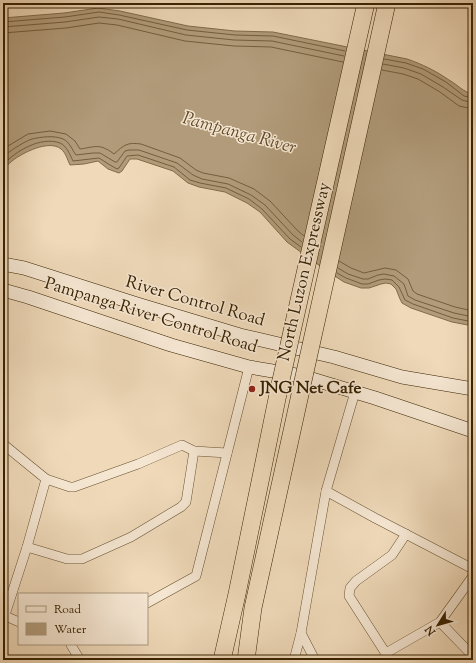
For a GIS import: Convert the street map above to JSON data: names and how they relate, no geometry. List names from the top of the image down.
{
  "streets": {
    "highway": ["North Luzon Expressway"],
    "main road": ["River Control Road", "Pampanga River Control Road"]
  },
  "water": ["Pampanga River"],
  "places": ["JNG Net Cafe"],
  "legend": ["Road", "Water"],
  "north": "bottom left"
}
